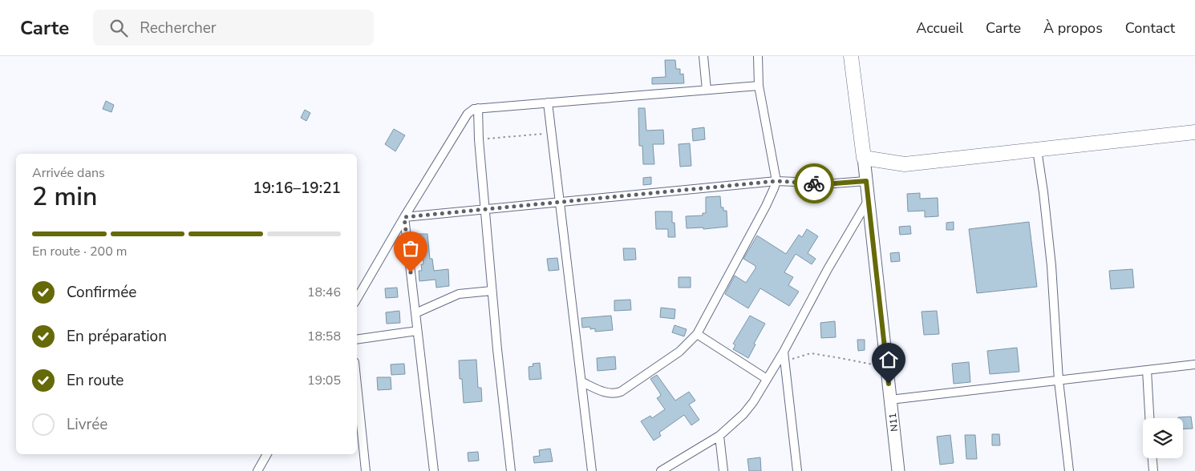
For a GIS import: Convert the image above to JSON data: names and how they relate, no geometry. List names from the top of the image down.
{
  "streets": {
    "main road": ["N11"]
  },
  "page": {
    "header": "Carte",
    "search": "Rechercher",
    "nav": [
      "Accueil",
      "Carte",
      "À propos",
      "Contact"
    ],
    "heading": ["2 min", "Arrivée dans", "19:16–19:21"],
    "bar": "En route · 200 m",
    "list": [
      ["Confirmée", "18:46"],
      ["En préparation", "18:58"],
      ["En route", "19:05"],
      "Livrée"
    ]
  }
}
